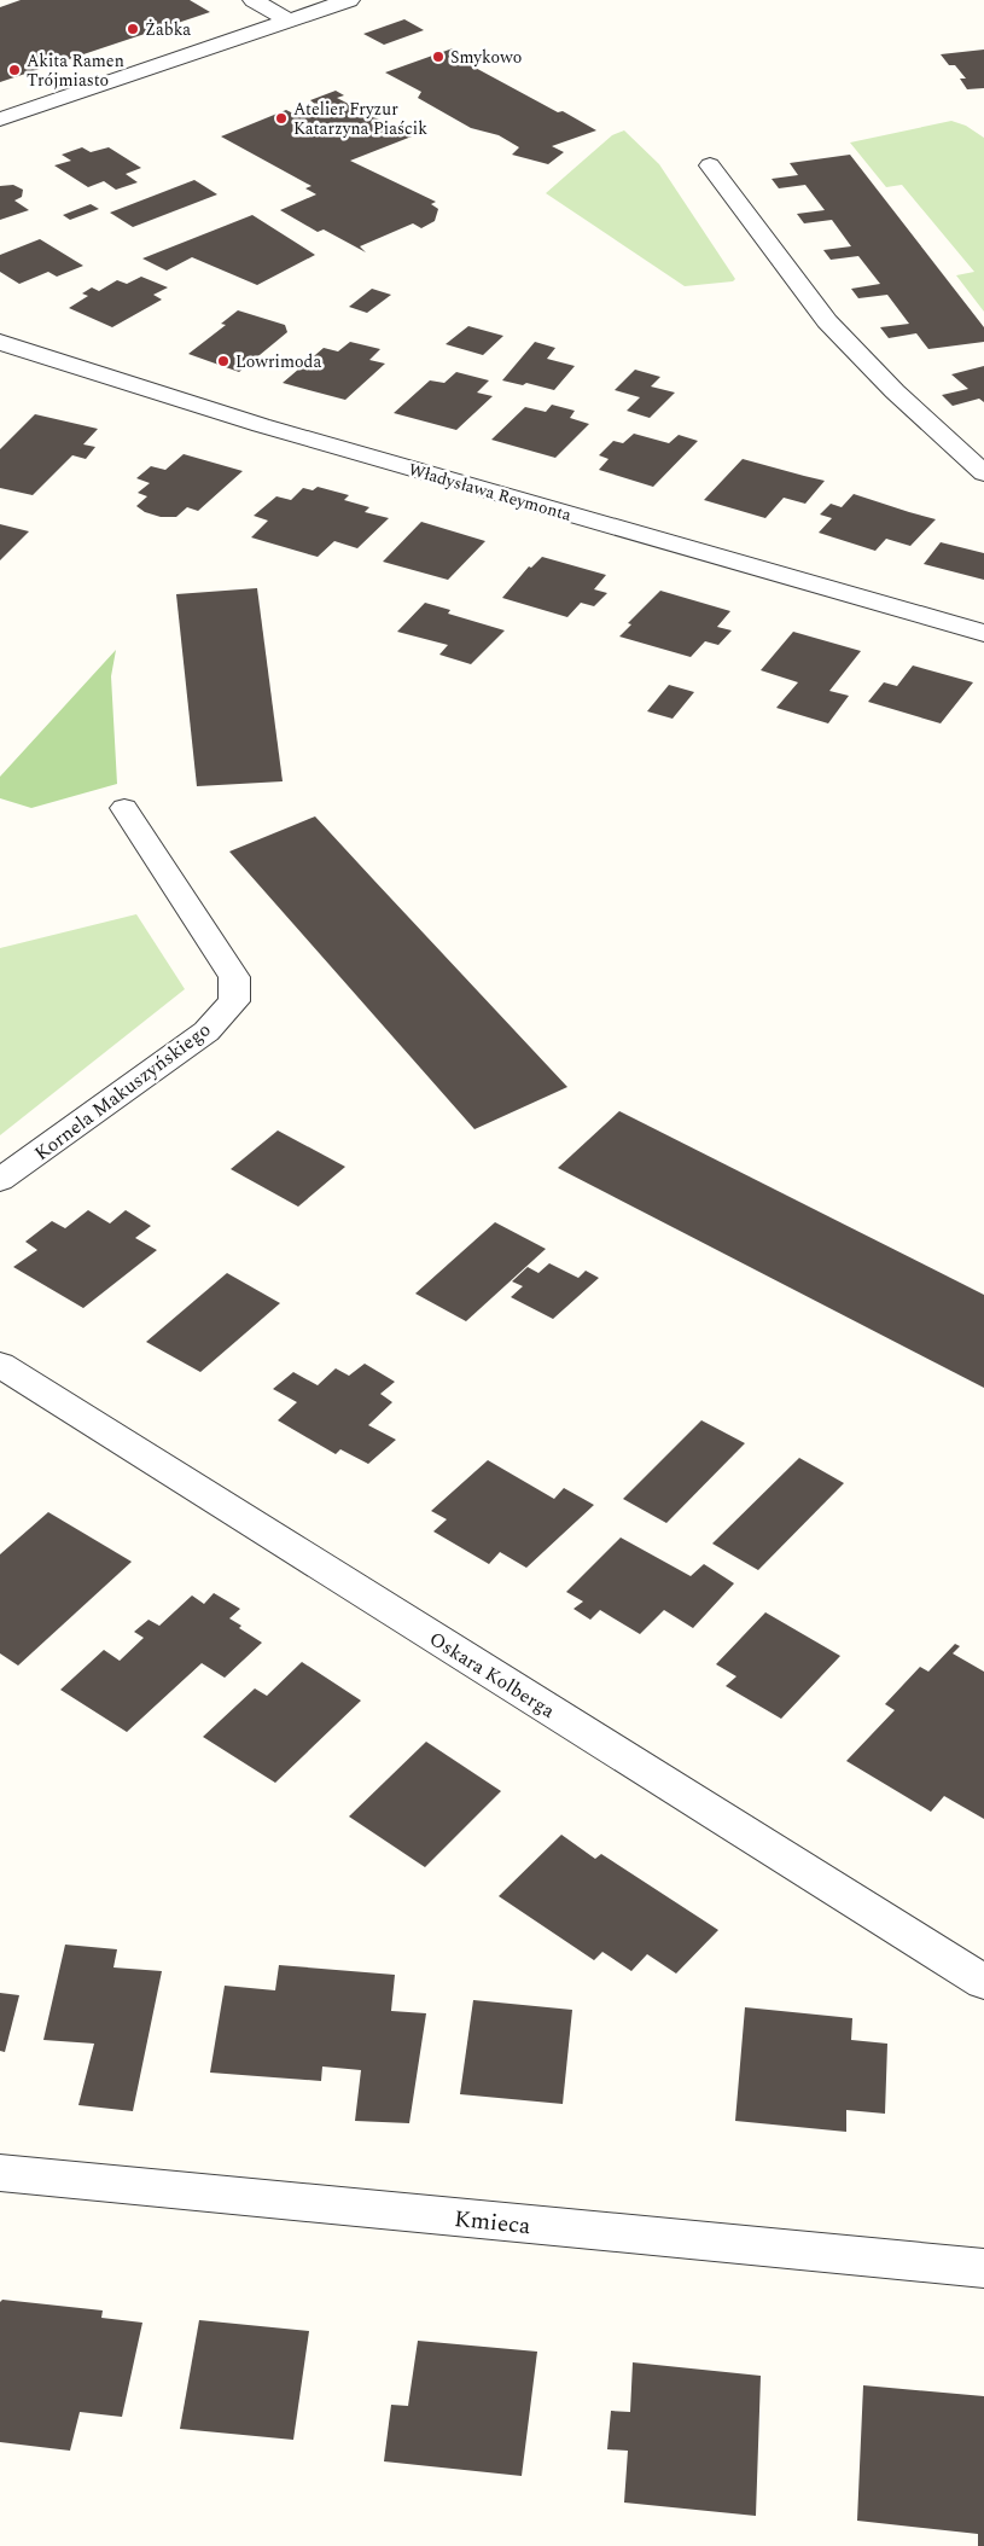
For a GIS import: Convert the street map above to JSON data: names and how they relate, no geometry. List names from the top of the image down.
{
  "streets": {
    "street": [
      "Władysława Reymonta",
      "Kornela Makuszyńskiego",
      "Oskara Kolberga",
      "Kmieca"
    ]
  },
  "places": [
    "Żabka",
    "Smykowo",
    "Akita Ramen Trójmiasto",
    "Atelier Fryzur Katarzyna Piaścik",
    "Lowrimoda"
  ]
}
